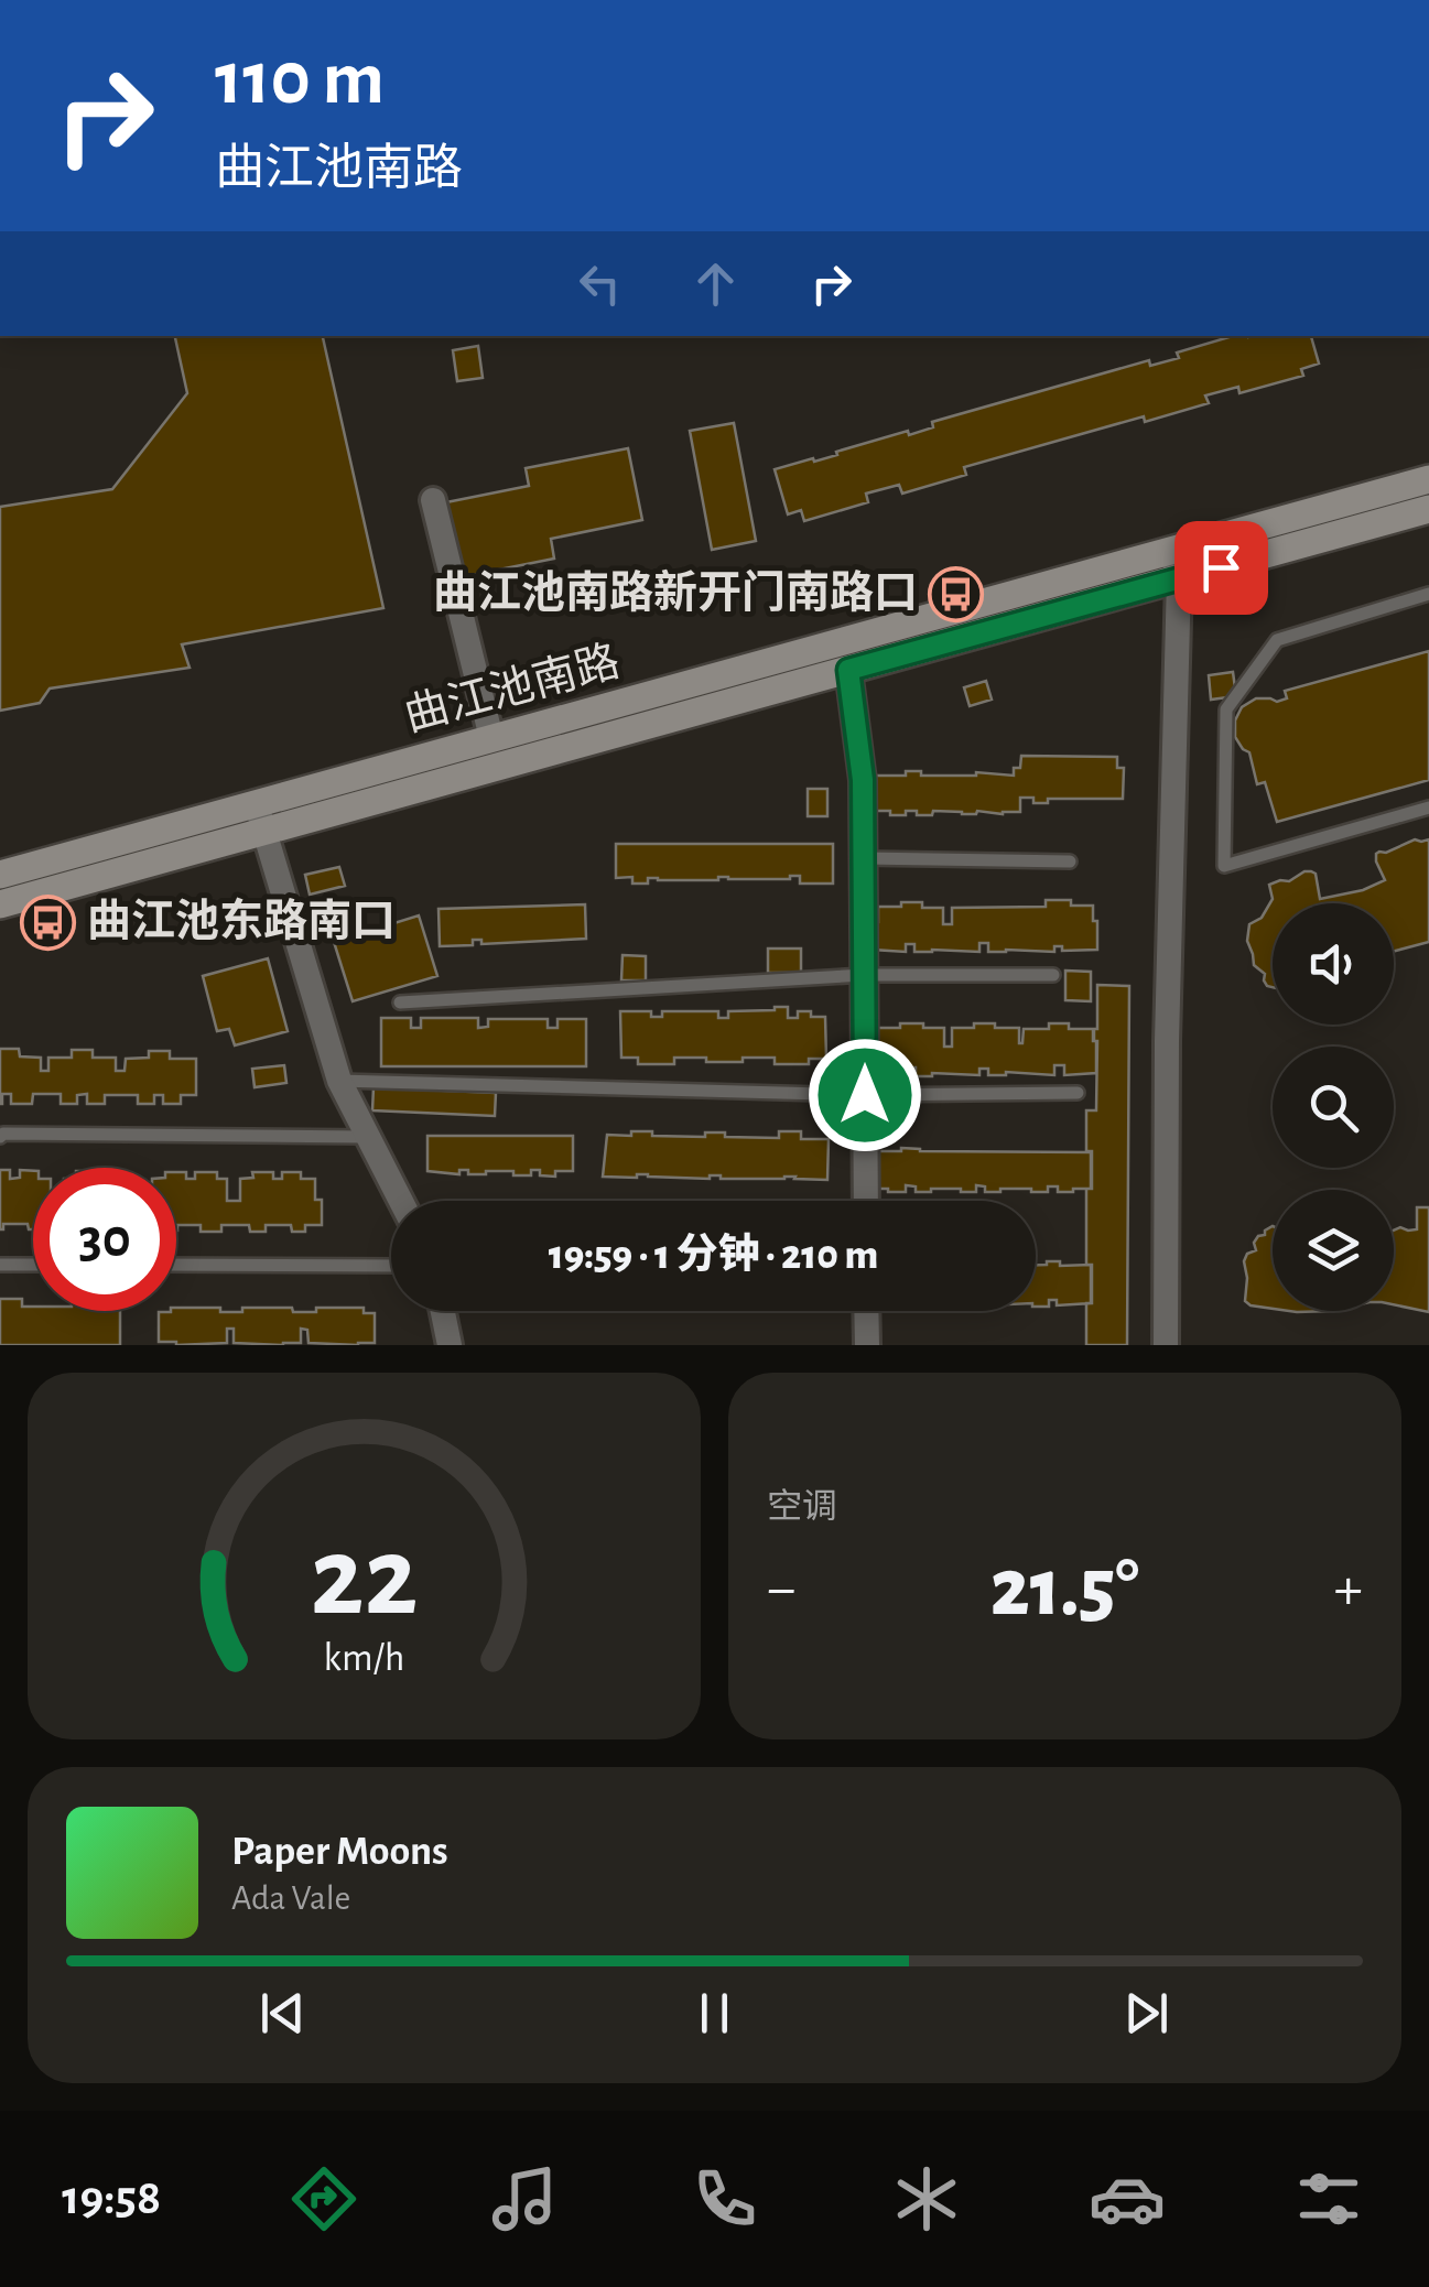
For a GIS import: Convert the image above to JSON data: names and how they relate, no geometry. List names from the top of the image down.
{
  "streets": {
    "main road": ["曲江池南路"]
  },
  "places": {
    "bus stop": ["曲江池南路新开门南路口", "曲江池东路南口"]
  },
  "page": {
    "turn": ["110 m", "曲江池南路"],
    "limit": "30",
    "trip": "19:59 · 1 分钟 · 210 m",
    "tile": "空调",
    "heat": ["−", "21.5°", "+"],
    "song": ["Paper Moons", "Ada Vale"],
    "tabs": "19:58",
    "gauge": ["22", "km/h"]
  }
}
